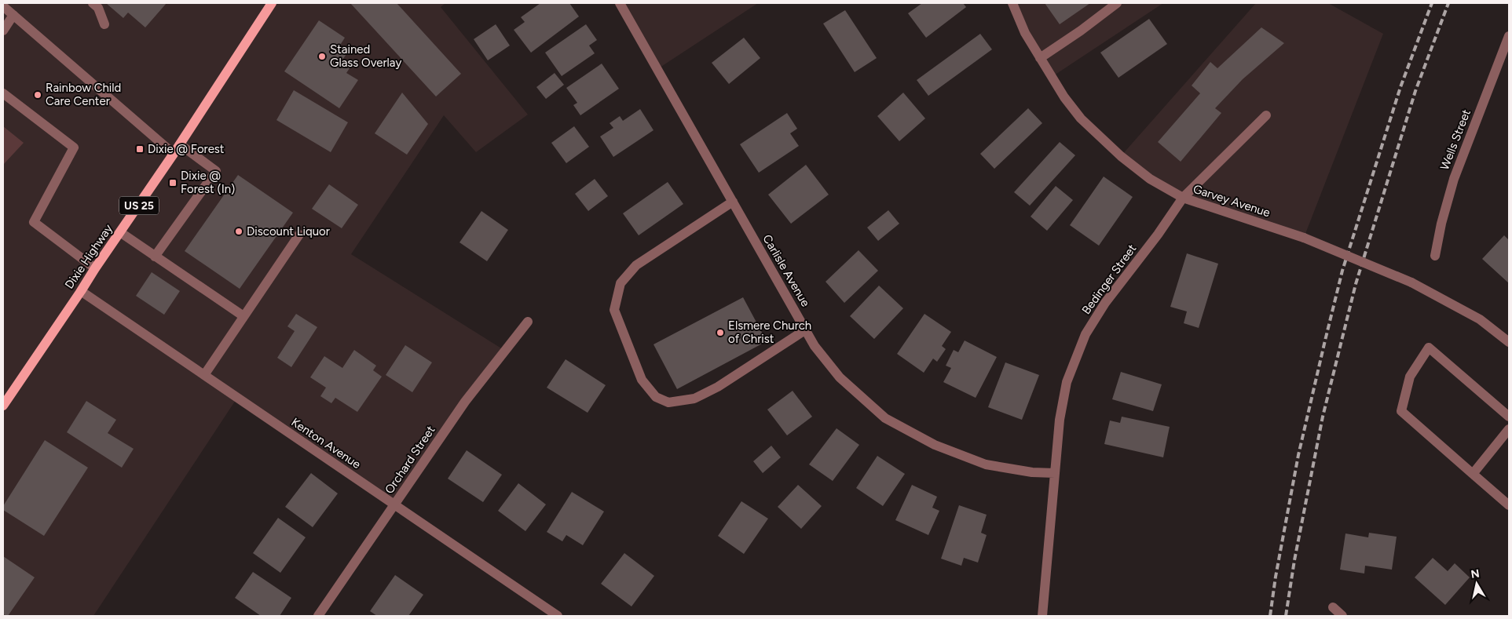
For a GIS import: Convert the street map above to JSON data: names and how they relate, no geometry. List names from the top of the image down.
{
  "streets": {
    "main road": ["US 25", "Dixie Highway"],
    "street": [
      "Wells Street",
      "Garvey Avenue",
      "Carlisle Avenue",
      "Bedinger Street",
      "Kenton Avenue",
      "Orchard Street"
    ]
  },
  "crossings": [
    ["Garvey Avenue", "Bedinger Street"],
    ["Dixie Highway", "Kenton Avenue"],
    ["Carlisle Avenue", "Bedinger Street"],
    ["Kenton Avenue", "Orchard Street"]
  ],
  "places": {
    "other": [
      "Stained Glass Overlay",
      "Rainbow Child Care Center",
      "Discount Liquor",
      "Elsmere Church of Christ"
    ],
    "transit": ["Dixie @ Forest", "Dixie @ Forest (In)"]
  },
  "north": "top"
}
